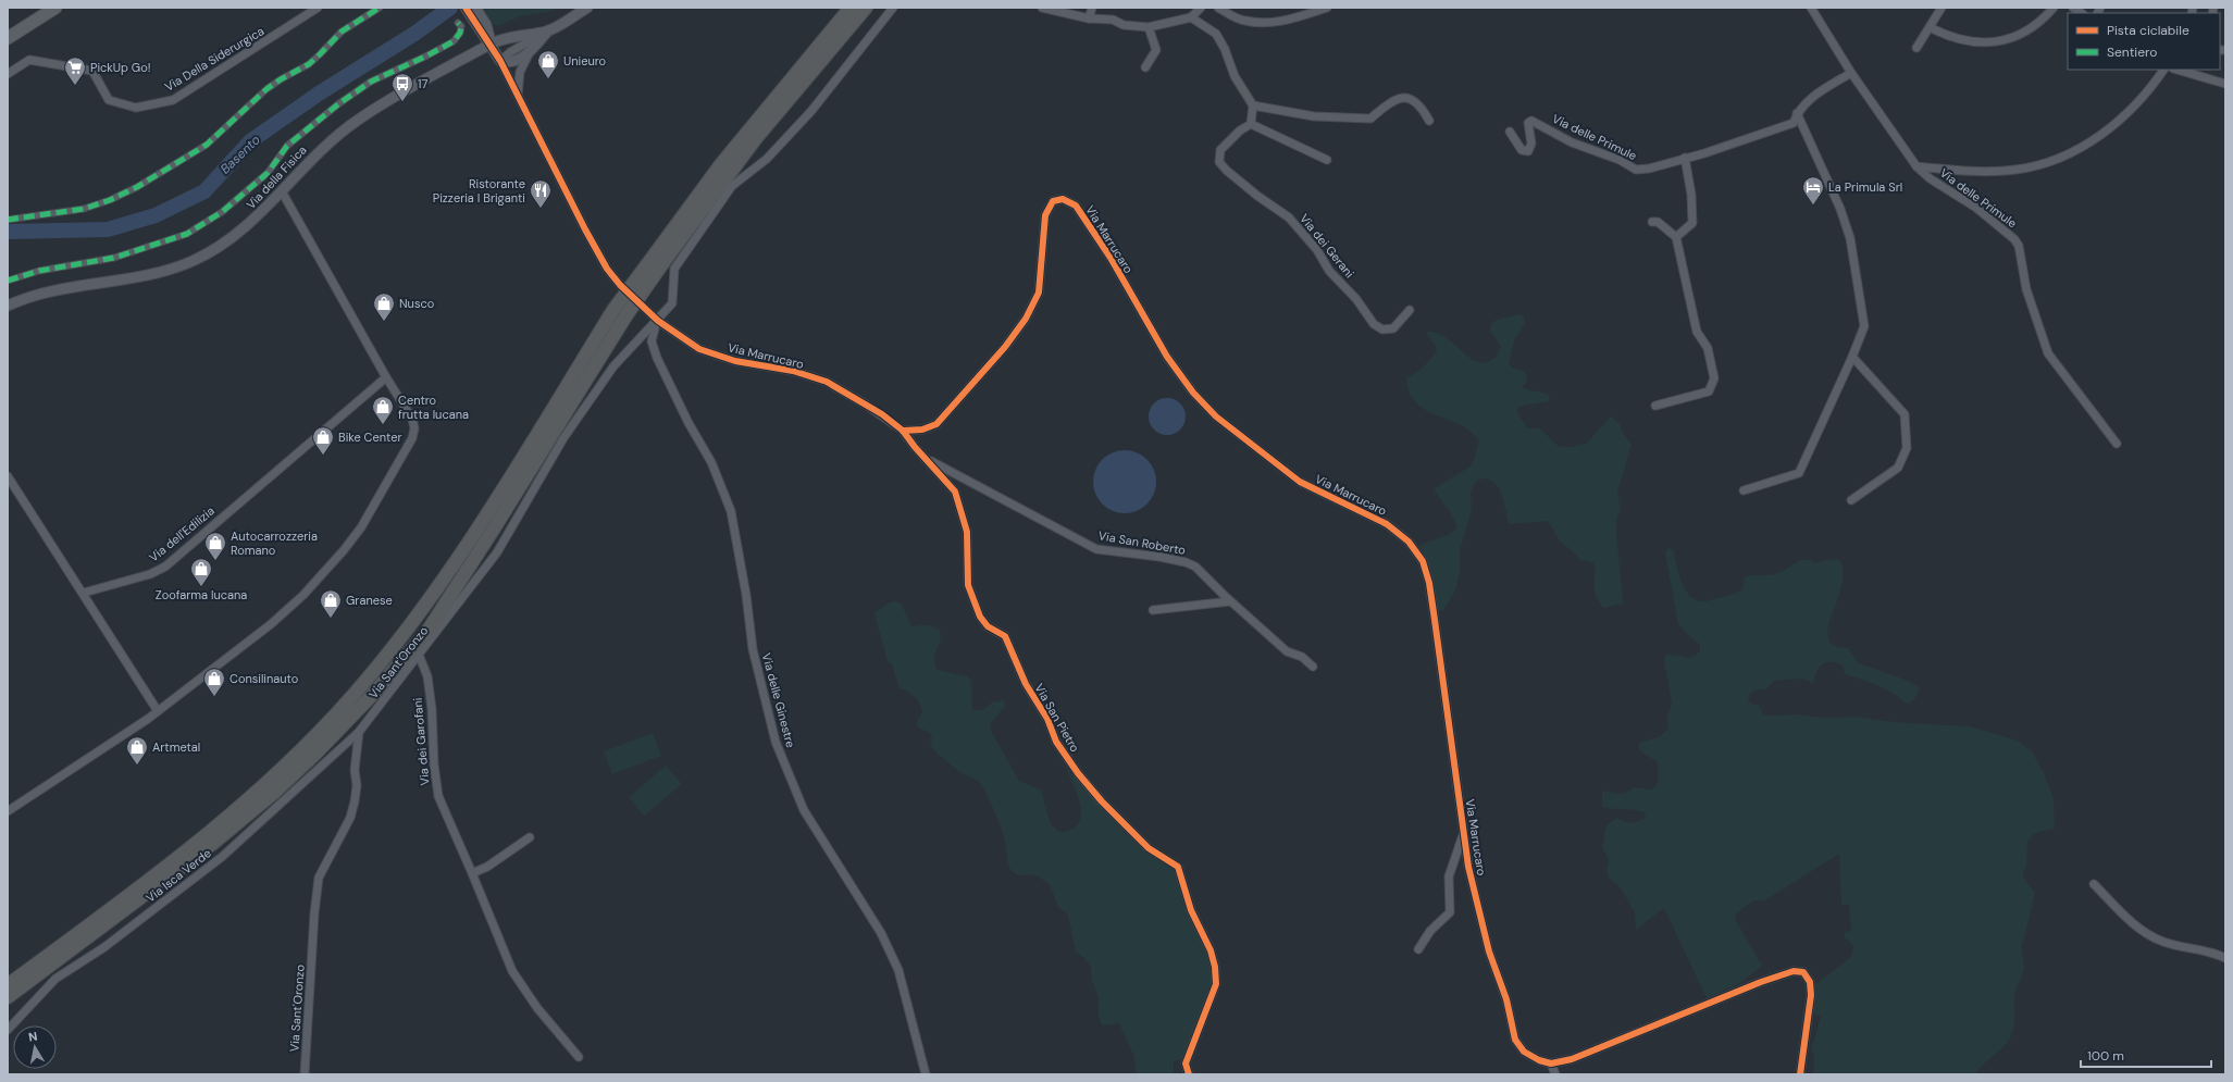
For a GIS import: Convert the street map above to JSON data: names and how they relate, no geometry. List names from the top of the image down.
{
  "streets": {
    "street": [
      "Via Della Siderurgica",
      "Via delle Primule",
      "Via della Fisica",
      "Via Marrucaro",
      "Via dei Gerani",
      "Via dell'Edilizia",
      "Via San Roberto",
      "Via Sant'Oronzo",
      "Via delle Ginestre",
      "Via San Pietro",
      "Via dei Garofani",
      "Via Isca Verde"
    ]
  },
  "crossings": [
    ["Via della Fisica", "Via Marrucaro"],
    ["Via Marrucaro", "Via Sant'Oronzo"],
    ["Via Marrucaro", "Via delle Ginestre"],
    ["Via Marrucaro", "Via San Pietro"],
    ["Via San Roberto", "Via San Pietro"],
    ["Via Sant'Oronzo", "Via delle Ginestre"],
    ["Via Sant'Oronzo", "Via dei Garofani"],
    ["Via Sant'Oronzo", "Via Isca Verde"]
  ],
  "water": ["Basento"],
  "places": {
    "shop": [
      "Unieuro",
      "Nusco",
      "Centro frutta lucana",
      "Bike Center",
      "Autocarrozzeria Romano",
      "Zoofarma lucana",
      "Granese",
      "Consilinauto",
      "Artmetal"
    ],
    "supermarket": ["PickUp Go!"],
    "bus stop": ["17"],
    "hotel": ["La Primula Srl"],
    "restaurant": ["Ristorante Pizzeria I Briganti"]
  },
  "legend": ["Pista ciclabile", "Sentiero"],
  "scale_bar": "100 m",
  "north": "top"
}
